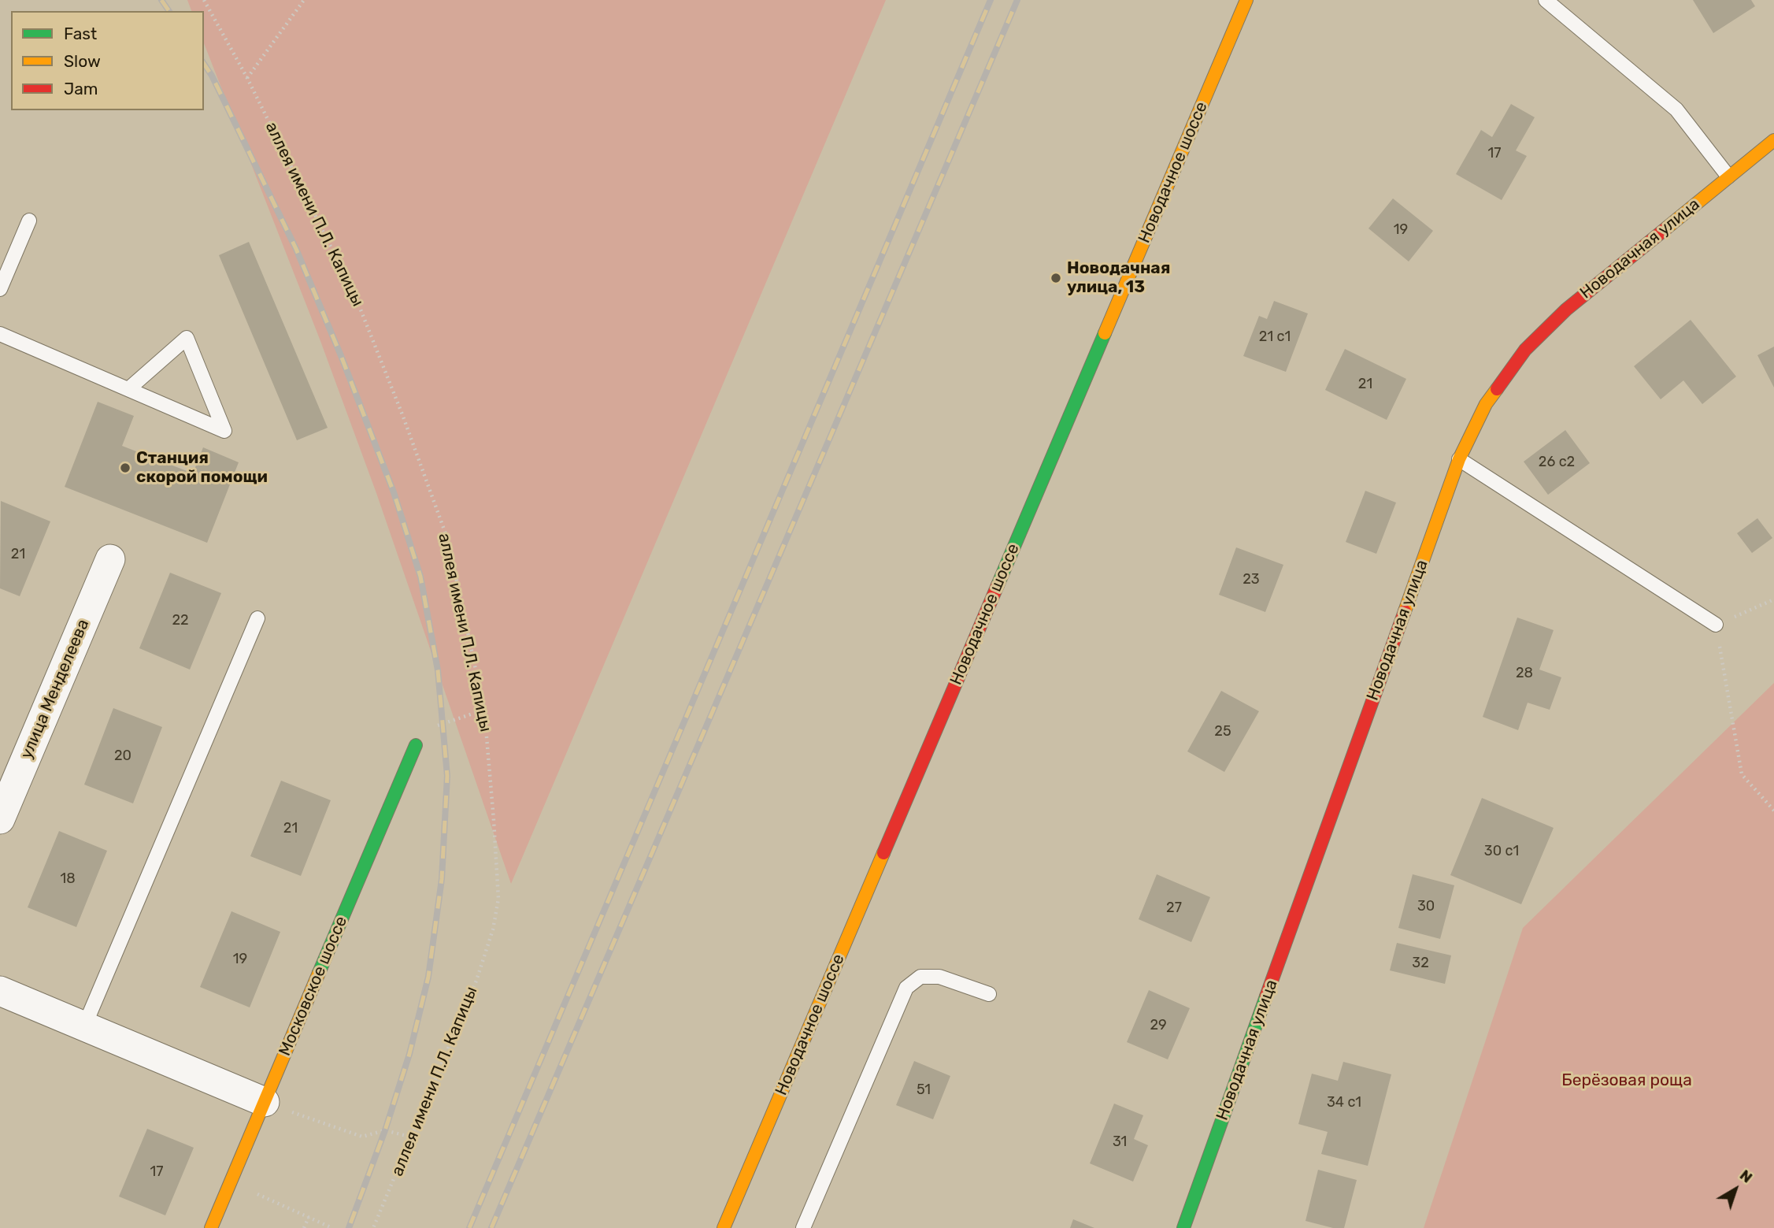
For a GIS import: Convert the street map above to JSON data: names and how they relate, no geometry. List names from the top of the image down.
{
  "streets": {
    "street": [
      "Новодачное шоссе",
      "Новодачная улица",
      "улица Менделеева",
      "Московское шоссе"
    ],
    "path": ["аллея имени П.Л. Капицы"]
  },
  "parks": ["Берёзовая роща"],
  "places": ["Новодачная улица, 13", "Станция скорой помощи"],
  "house_numbers": [
    "17",
    "19",
    "21 с1",
    "21",
    "26 с2",
    "21",
    "23",
    "22",
    "28",
    "25",
    "20",
    "21",
    "30 с1",
    "18",
    "30",
    "27",
    "19",
    "32",
    "29",
    "51",
    "34 с1",
    "31",
    "17"
  ],
  "legend": ["Fast", "Slow", "Jam"],
  "north": "top right"
}
